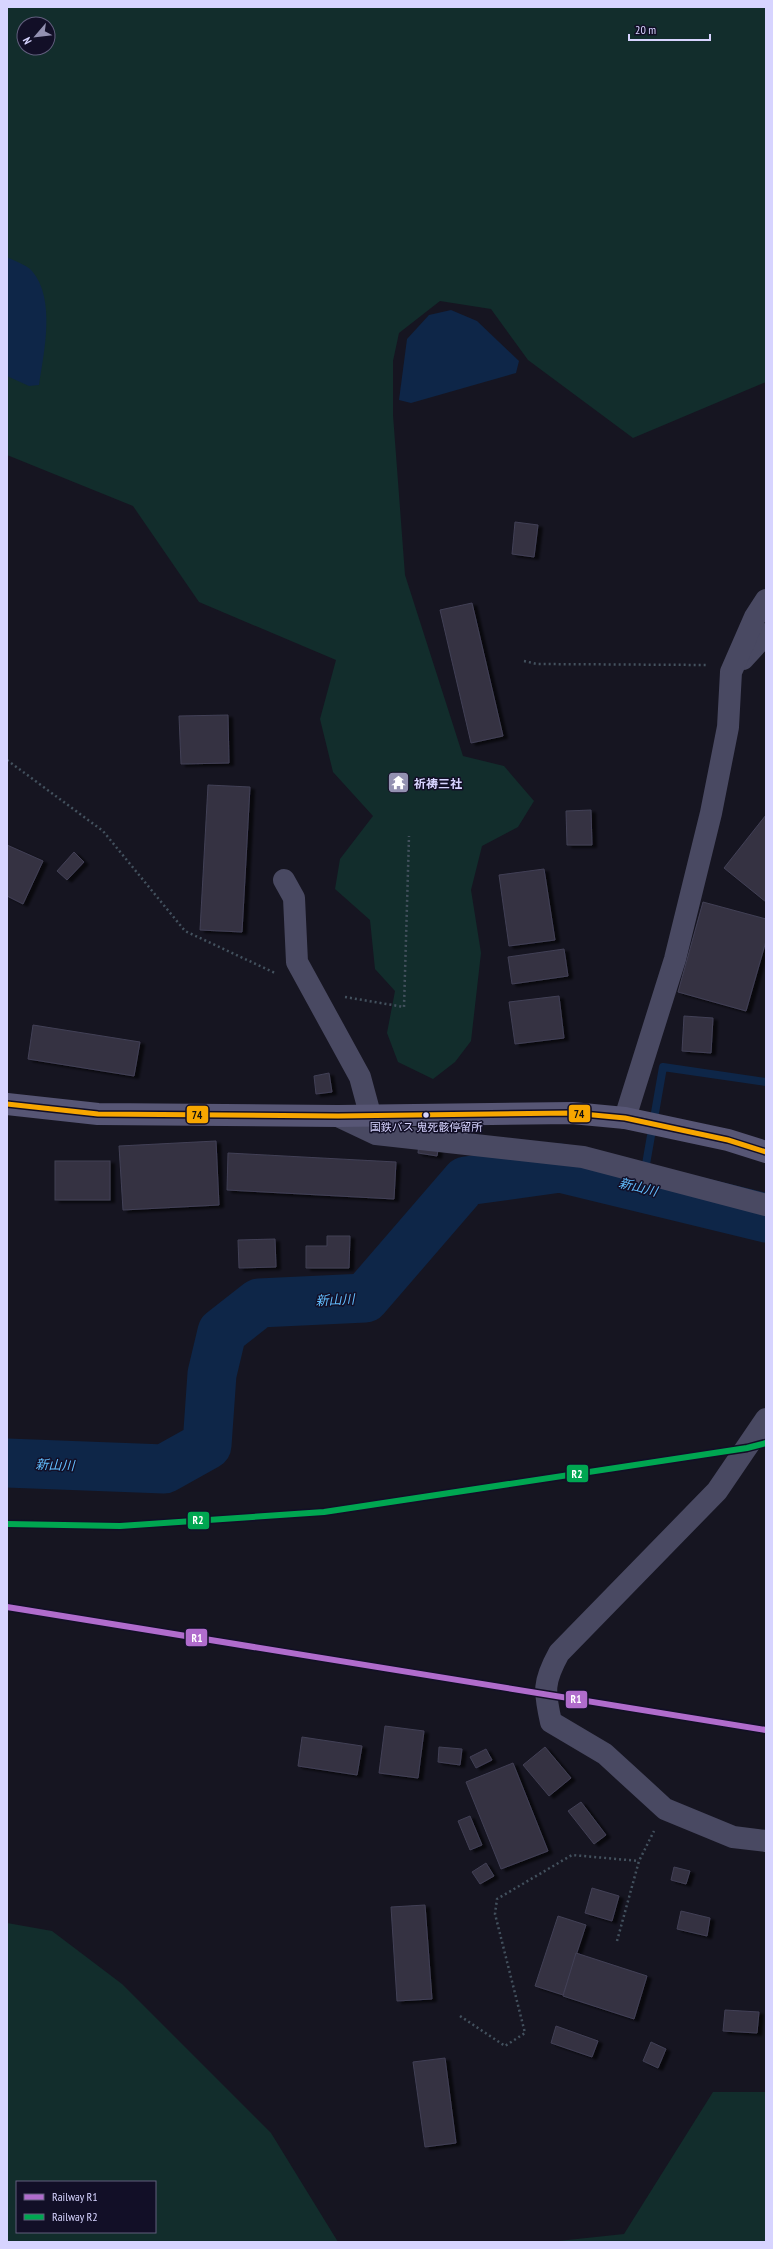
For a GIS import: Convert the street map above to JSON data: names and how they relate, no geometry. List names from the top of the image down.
{
  "water": ["新山川"],
  "places": {
    "temple": ["祈祷三社"],
    "other": ["国鉄バス 鬼死骸停留所"]
  },
  "lines": ["transit line 74", "rail line R2", "rail line R1"],
  "legend": ["Railway R1", "Railway R2"],
  "scale_bar": "20 m",
  "north": "bottom left"
}
